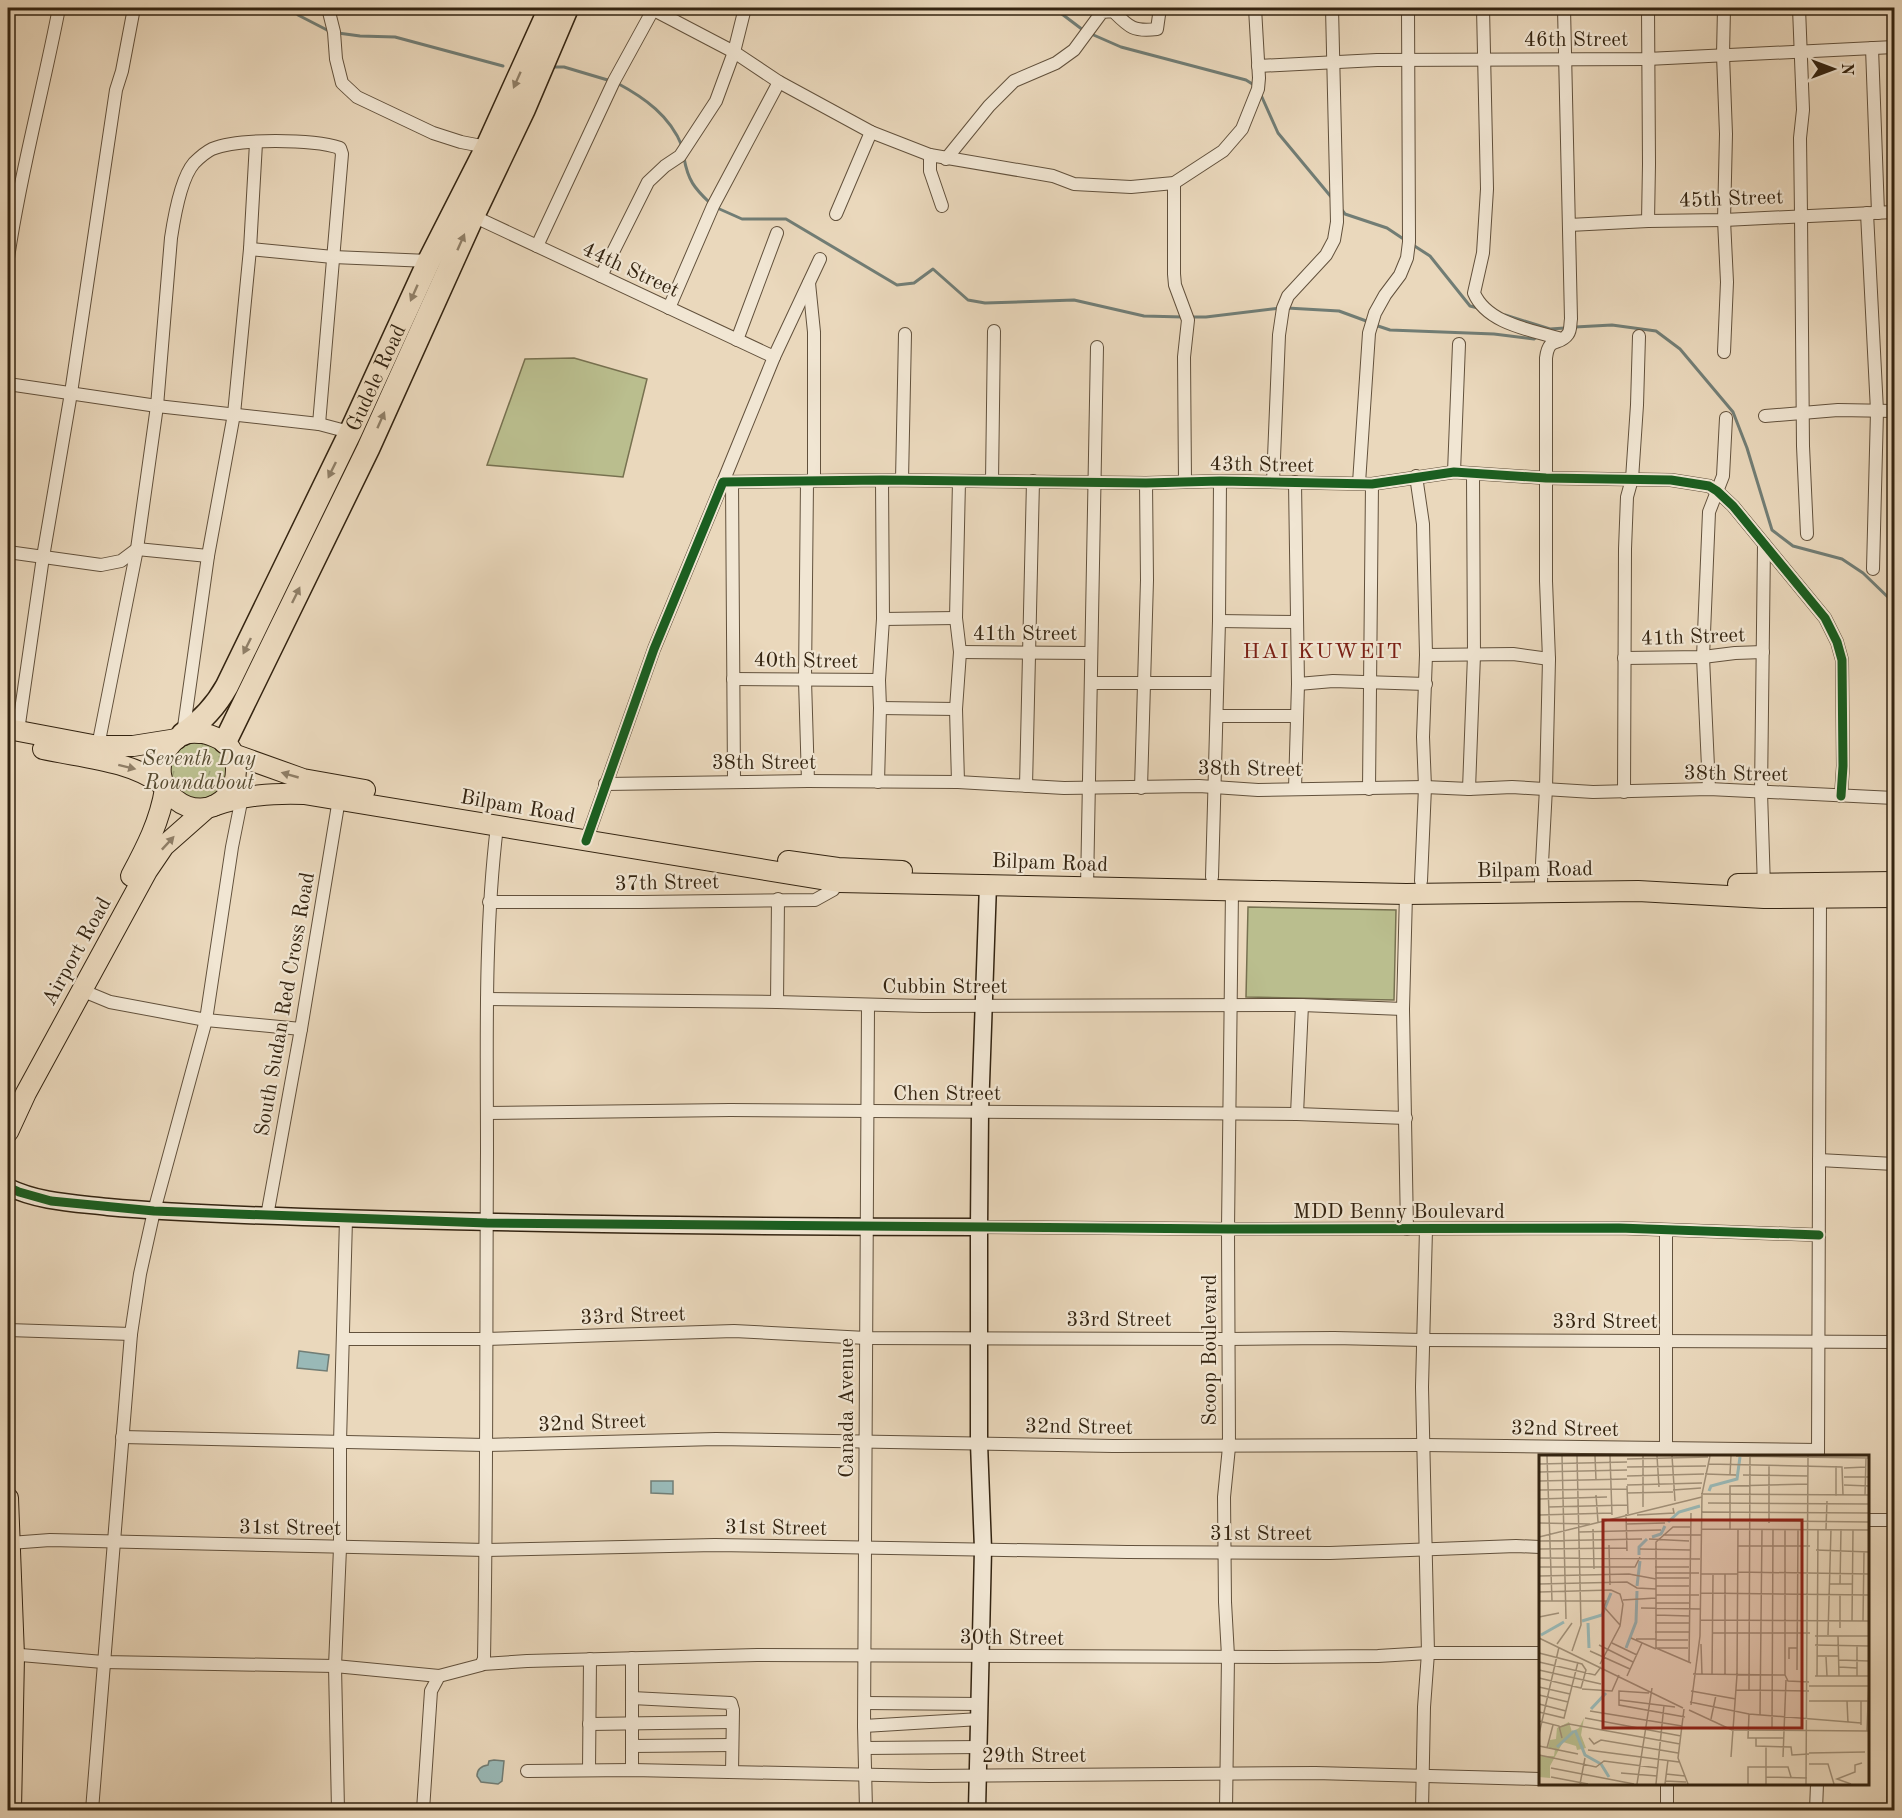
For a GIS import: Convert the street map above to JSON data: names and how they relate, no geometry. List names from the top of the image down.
{
  "streets": {
    "highway": ["Gudele Road"],
    "main road": ["Bilpam Road", "Airport Road"],
    "street": [
      "46th Street",
      "45th Street",
      "44th Street",
      "43th Street",
      "41th Street",
      "40th Street",
      "38th Street",
      "37th Street",
      "Cubbin Street",
      "South Sudan Red Cross Road",
      "Chen Street",
      "MDD Benny Boulevard",
      "33rd Street",
      "Scoop Boulevard",
      "Canada Avenue",
      "32nd Street",
      "31st Street",
      "30th Street",
      "29th Street"
    ]
  },
  "crossings": [
    ["44th Street", "Gudele Road"],
    ["Gudele Road", "Bilpam Road"],
    ["Gudele Road", "Airport Road"],
    ["Bilpam Road", "37th Street"],
    ["Bilpam Road", "Airport Road"],
    ["Bilpam Road", "South Sudan Red Cross Road"],
    ["Bilpam Road", "Scoop Boulevard"],
    ["Cubbin Street", "Scoop Boulevard"],
    ["Cubbin Street", "Canada Avenue"],
    ["Chen Street", "Scoop Boulevard"],
    ["Chen Street", "Canada Avenue"],
    ["MDD Benny Boulevard", "Scoop Boulevard"],
    ["33rd Street", "Scoop Boulevard"],
    ["33rd Street", "Canada Avenue"],
    ["Scoop Boulevard", "32nd Street"],
    ["Scoop Boulevard", "31st Street"],
    ["Scoop Boulevard", "30th Street"],
    ["Scoop Boulevard", "29th Street"],
    ["Canada Avenue", "32nd Street"],
    ["Canada Avenue", "31st Street"],
    ["Canada Avenue", "30th Street"],
    ["Canada Avenue", "29th Street"]
  ],
  "districts": ["HAI KUWEIT"],
  "parks": ["Seventh Day Roundabout"],
  "north": "right"
}
